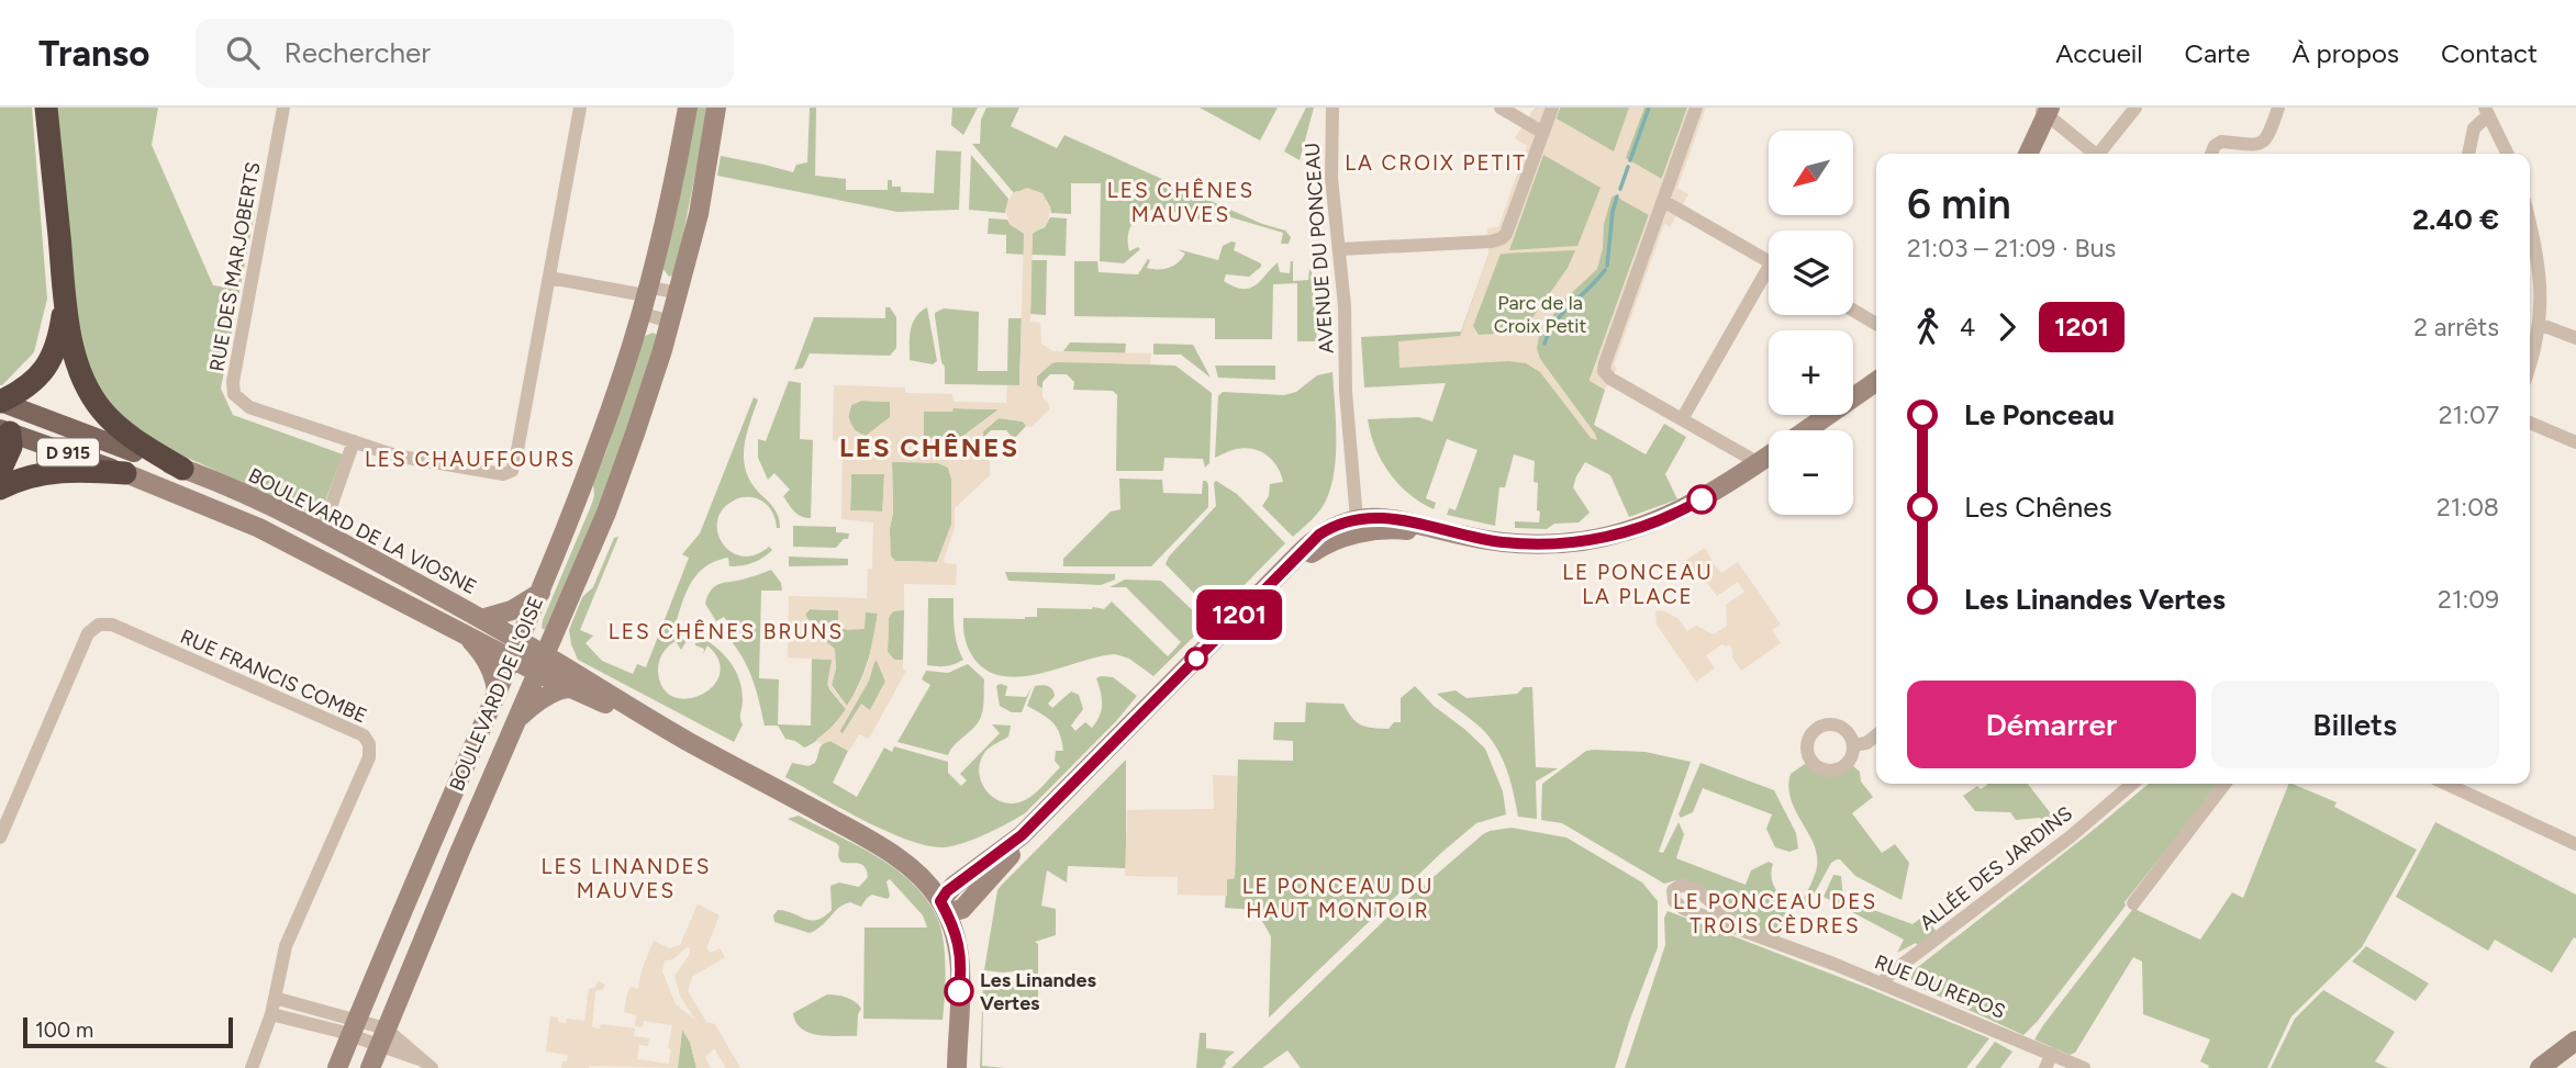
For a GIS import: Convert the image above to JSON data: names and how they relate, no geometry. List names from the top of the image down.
{
  "streets": {
    "main road": ["D 915", "BOULEVARD DE LA VIOSNE"],
    "street": [
      "AVENUE DU PONCEAU",
      "RUE DES MARJOBERTS",
      "RUE FRANCIS COMBE",
      "BOULEVARD DE L'OISE",
      "ALLÉE DES JARDINS",
      "RUE DU REPOS"
    ]
  },
  "crossings": [
    ["BOULEVARD DE LA VIOSNE", "BOULEVARD DE L'OISE"],
    ["ALLÉE DES JARDINS", "RUE DU REPOS"]
  ],
  "districts": [
    "LA CROIX PETIT",
    "LES CHÊNES MAUVES",
    "LES CHÊNES",
    "LES CHAUFFOURS",
    "LE PONCEAU LA PLACE",
    "LES CHÊNES BRUNS",
    "LES LINANDES MAUVES",
    "LE PONCEAU DU HAUT MONTOIR",
    "LE PONCEAU DES TROIS CÈDRES"
  ],
  "parks": ["Parc de la Croix Petit"],
  "places": ["Les Linandes Vertes"],
  "lines": ["bus line 1201"],
  "scale_bar": "100 m",
  "north": "bottom left",
  "page": {
    "header": "Transo",
    "search": "Rechercher",
    "nav": [
      "Accueil",
      "Carte",
      "À propos",
      "Contact"
    ],
    "on_map": "1201",
    "map_buttons": ["+", "−"],
    "heading": ["6 min", "21:03 – 21:09 · Bus", "2.40 €"],
    "legs": ["4", "1201", "2 arrêts"],
    "list": [
      {
        "name": "Le Ponceau",
        "value": "21:07"
      },
      {
        "name": "Les Chênes",
        "value": "21:08"
      },
      {
        "name": "Les Linandes Vertes",
        "value": "21:09"
      }
    ],
    "buttons": ["Démarrer", "Billets"],
    "scale": "100 m"
  }
}
